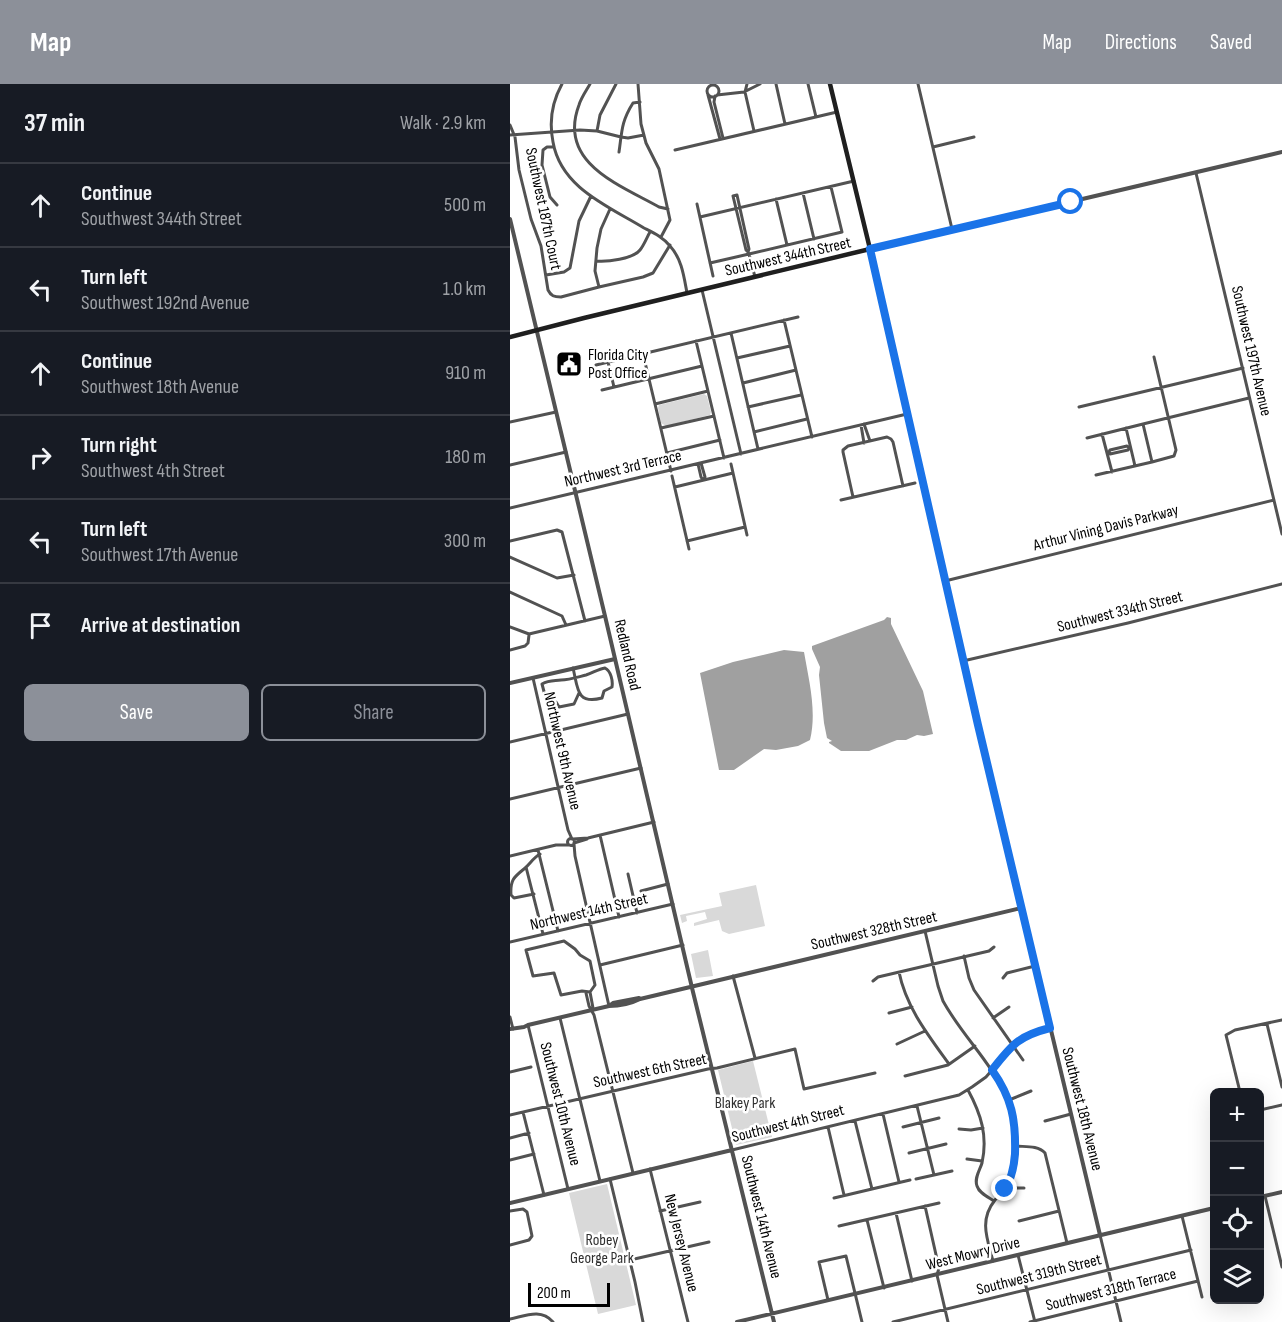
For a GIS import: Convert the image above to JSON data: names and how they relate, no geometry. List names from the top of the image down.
{
  "streets": {
    "main road": ["Southwest 344th Street"],
    "street": [
      "Southwest 187th Court",
      "Southwest 197th Avenue",
      "Northwest 3rd Terrace",
      "Arthur Vining Davis Parkway",
      "Southwest 334th Street",
      "Redland Road",
      "Northwest 9th Avenue",
      "Northwest 14th Street",
      "Southwest 328th Street",
      "Southwest 6th Street",
      "Southwest 10th Avenue",
      "Southwest 18th Avenue",
      "Southwest 4th Street",
      "Southwest 14th Avenue",
      "New Jersey Avenue",
      "West Mowry Drive",
      "Southwest 319th Street",
      "Southwest 318th Terrace"
    ]
  },
  "crossings": [
    ["Southwest 344th Street", "Southwest 197th Avenue"],
    ["Southwest 344th Street", "Redland Road"],
    ["Southwest 344th Street", "Southwest 18th Avenue"],
    ["Southwest 197th Avenue", "Arthur Vining Davis Parkway"],
    ["Northwest 3rd Terrace", "Redland Road"],
    ["Arthur Vining Davis Parkway", "Southwest 18th Avenue"],
    ["Southwest 334th Street", "Southwest 18th Avenue"],
    ["Redland Road", "Northwest 14th Street"],
    ["Redland Road", "Southwest 328th Street"],
    ["Redland Road", "Southwest 14th Avenue"],
    ["Northwest 9th Avenue", "Northwest 14th Street"],
    ["Northwest 9th Avenue", "Southwest 328th Street"],
    ["Southwest 328th Street", "Southwest 10th Avenue"],
    ["Southwest 328th Street", "Southwest 18th Avenue"],
    ["Southwest 328th Street", "Southwest 14th Avenue"],
    ["Southwest 6th Street", "Southwest 10th Avenue"],
    ["Southwest 6th Street", "Southwest 14th Avenue"],
    ["Southwest 10th Avenue", "Southwest 4th Street"],
    ["Southwest 18th Avenue", "Southwest 4th Street"],
    ["Southwest 18th Avenue", "West Mowry Drive"],
    ["Southwest 18th Avenue", "Southwest 319th Street"],
    ["Southwest 18th Avenue", "Southwest 318th Terrace"],
    ["Southwest 4th Street", "Southwest 14th Avenue"],
    ["Southwest 4th Street", "New Jersey Avenue"],
    ["Southwest 14th Avenue", "West Mowry Drive"]
  ],
  "parks": ["Blakey Park", "Robey George Park"],
  "places": {
    "public building": ["Florida City Post Office"]
  },
  "scale_bar": "200 m",
  "page": {
    "header": "Map",
    "nav": ["Map", "Directions", "Saved"],
    "heading": ["37 min", "Walk · 2.9 km"],
    "list": [
      ["Continue", "Southwest 344th Street", "500 m"],
      ["Turn left", "Southwest 192nd Avenue", "1.0 km"],
      ["Continue", "Southwest 18th Avenue", "910 m"],
      ["Turn right", "Southwest 4th Street", "180 m"],
      ["Turn left", "Southwest 17th Avenue", "300 m"],
      "Arrive at destination"
    ],
    "buttons": ["Save", "Share"],
    "map_buttons": ["+", "−"],
    "scale": "200 m"
  }
}
